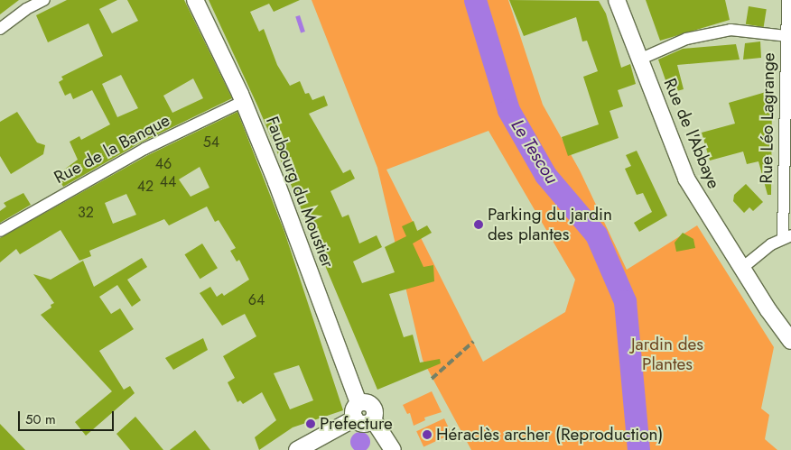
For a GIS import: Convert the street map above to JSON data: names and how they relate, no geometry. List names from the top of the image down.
{
  "streets": {
    "main road": ["Rue de l'Abbaye", "Faubourg du Moustier"],
    "street": ["Rue Léo Lagrange", "Rue de la Banque"]
  },
  "crossings": [
    ["Rue de la Banque", "Faubourg du Moustier"]
  ],
  "water": ["Le Tescou"],
  "parks": ["Jardin des Plantes"],
  "places": ["Parking du jardin des plantes", "Prefecture", "Héraclès archer (Reproduction)"],
  "house_numbers": [
    "54",
    "46",
    "44",
    "42",
    "32",
    "64"
  ],
  "scale_bar": "50 m"
}
